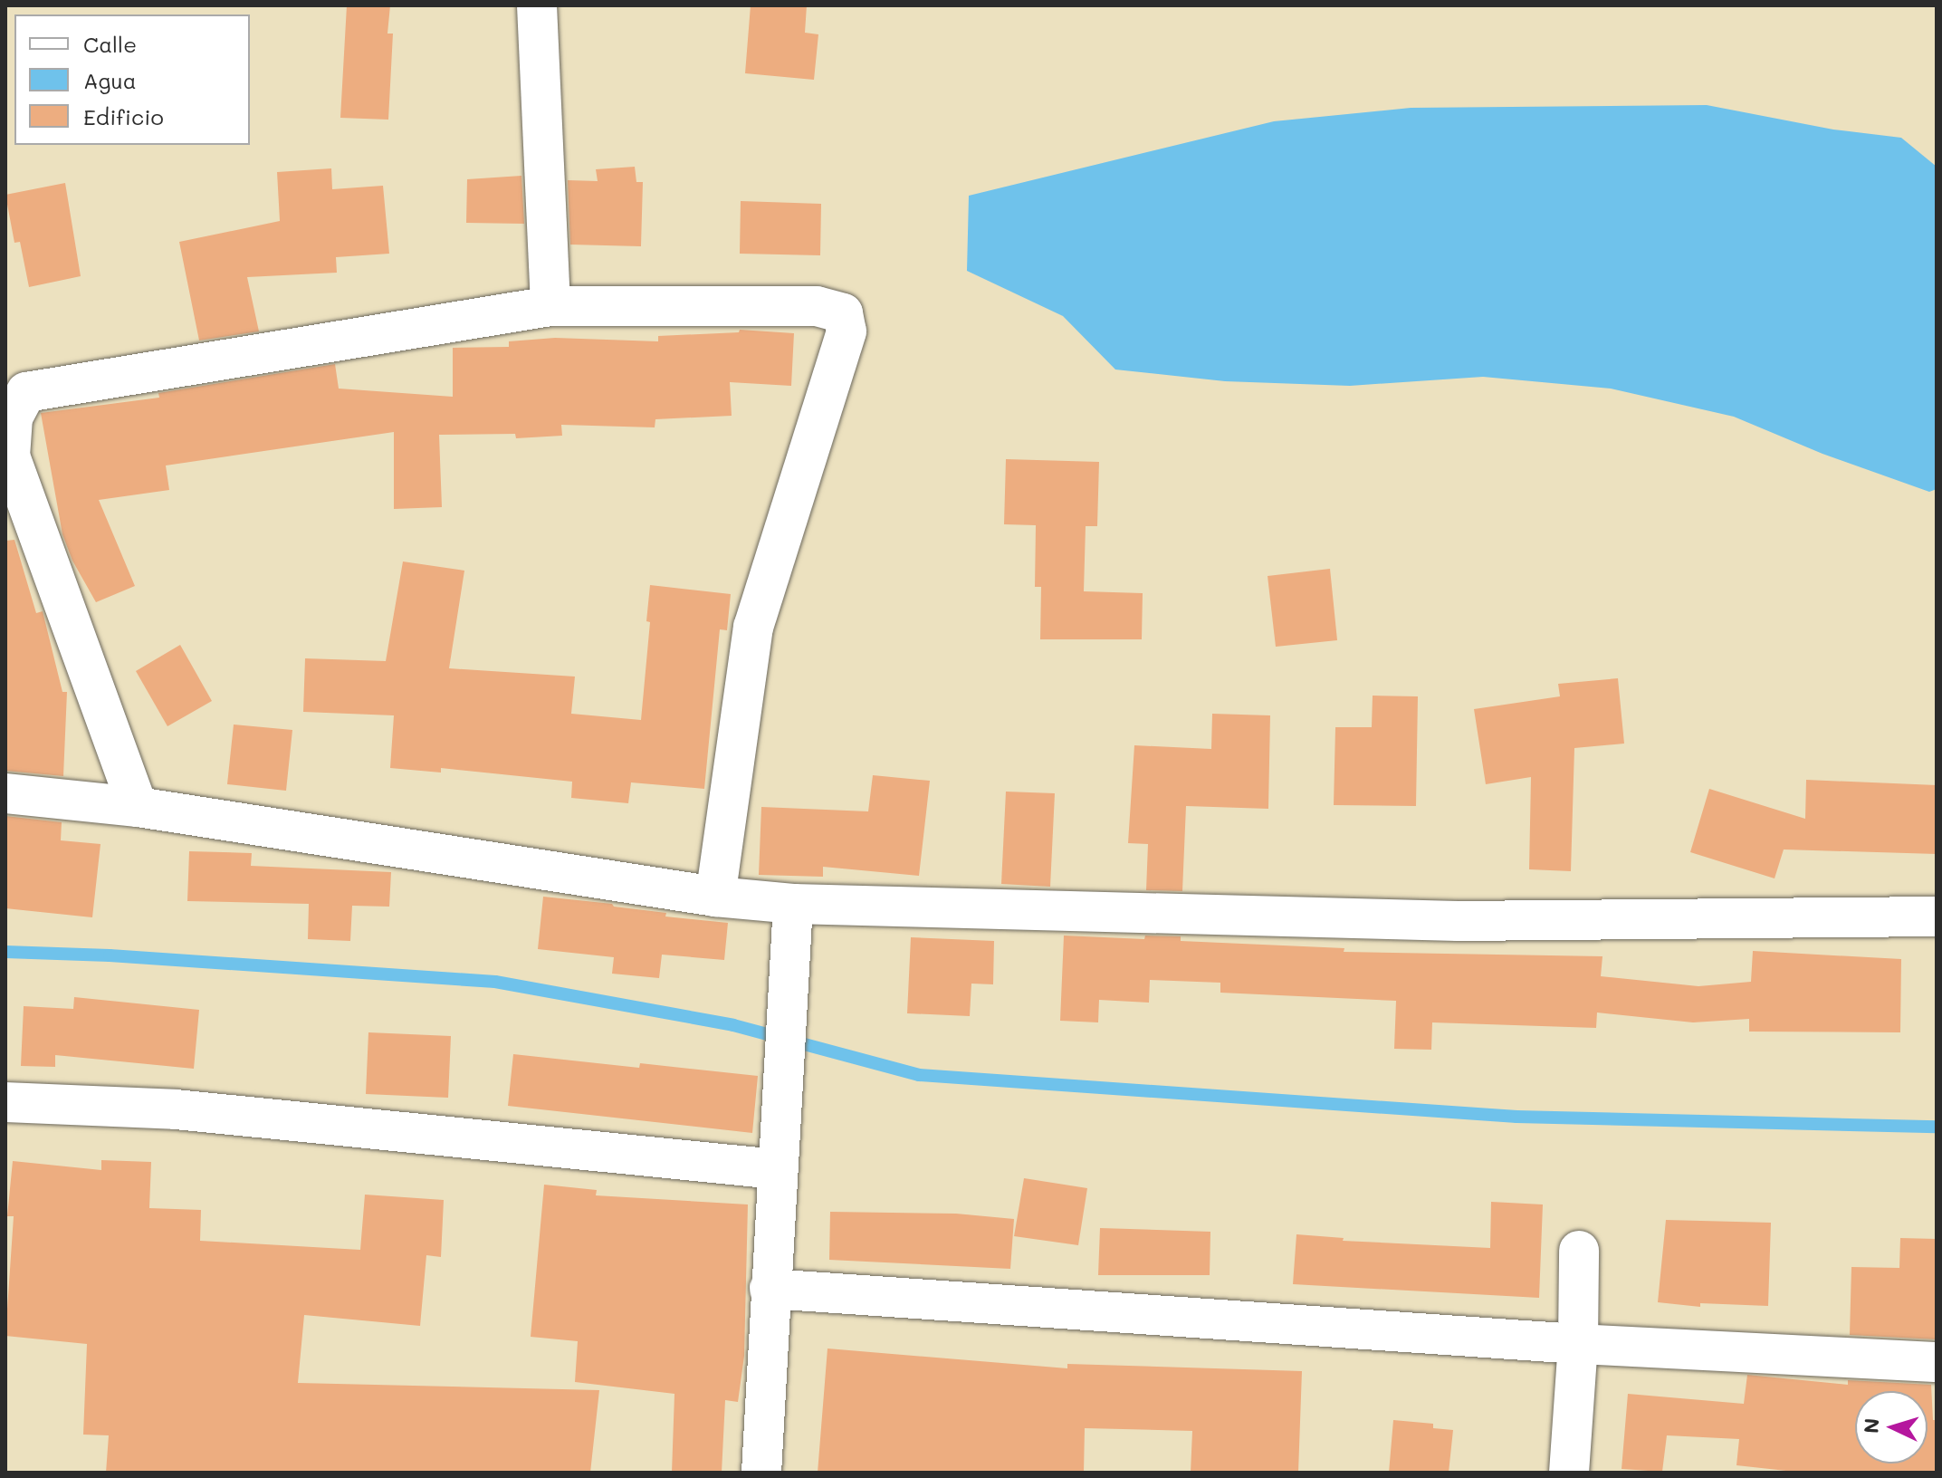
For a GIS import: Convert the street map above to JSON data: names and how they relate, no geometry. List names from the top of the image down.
{
  "legend": ["Calle", "Agua", "Edificio"],
  "north": "left"
}
